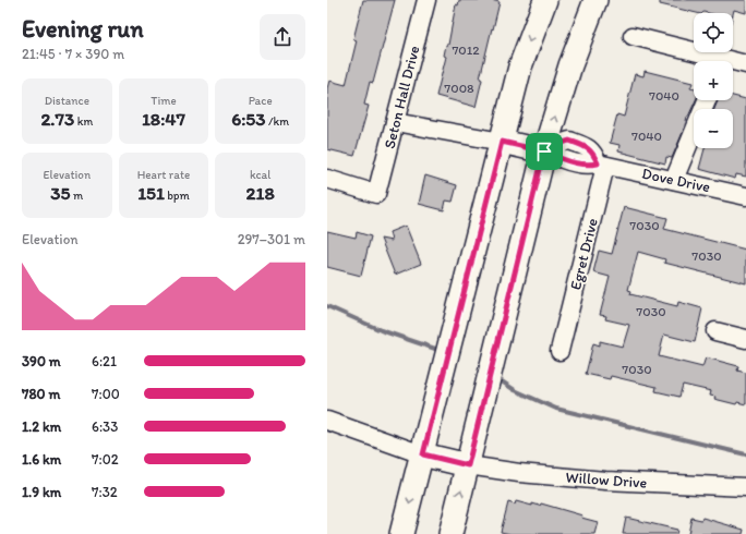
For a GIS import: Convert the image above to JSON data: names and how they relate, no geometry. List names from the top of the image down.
{
  "streets": {
    "street": [
      "Seton Hall Drive",
      "Dove Drive",
      "Egret Drive",
      "Willow Drive"
    ]
  },
  "crossings": [
    ["Dove Drive", "Egret Drive"]
  ],
  "house_numbers": [
    "7012",
    "7008",
    "7040",
    "7040",
    "7030",
    "7030",
    "7030",
    "7030"
  ],
  "page": {
    "heading": ["Evening run", "21:45 · 7 × 390 m"],
    "map_buttons": ["+", "−"],
    "stats": [
      ["Distance", "2.73 km"],
      ["Time", "18:47"],
      ["Pace", "6:53 /km"],
      ["Elevation", "35 m"],
      ["Heart rate", "151 bpm"],
      ["kcal", "218"]
    ],
    "chart": ["Elevation", "297–301 m"],
    "list": [
      {
        "name": "390 m",
        "note": "6:21"
      },
      {
        "name": "780 m",
        "note": "7:00"
      },
      {
        "name": "1.2 km",
        "note": "6:33"
      },
      {
        "name": "1.6 km",
        "note": "7:02"
      },
      {
        "name": "1.9 km",
        "note": "7:32"
      }
    ]
  }
}
